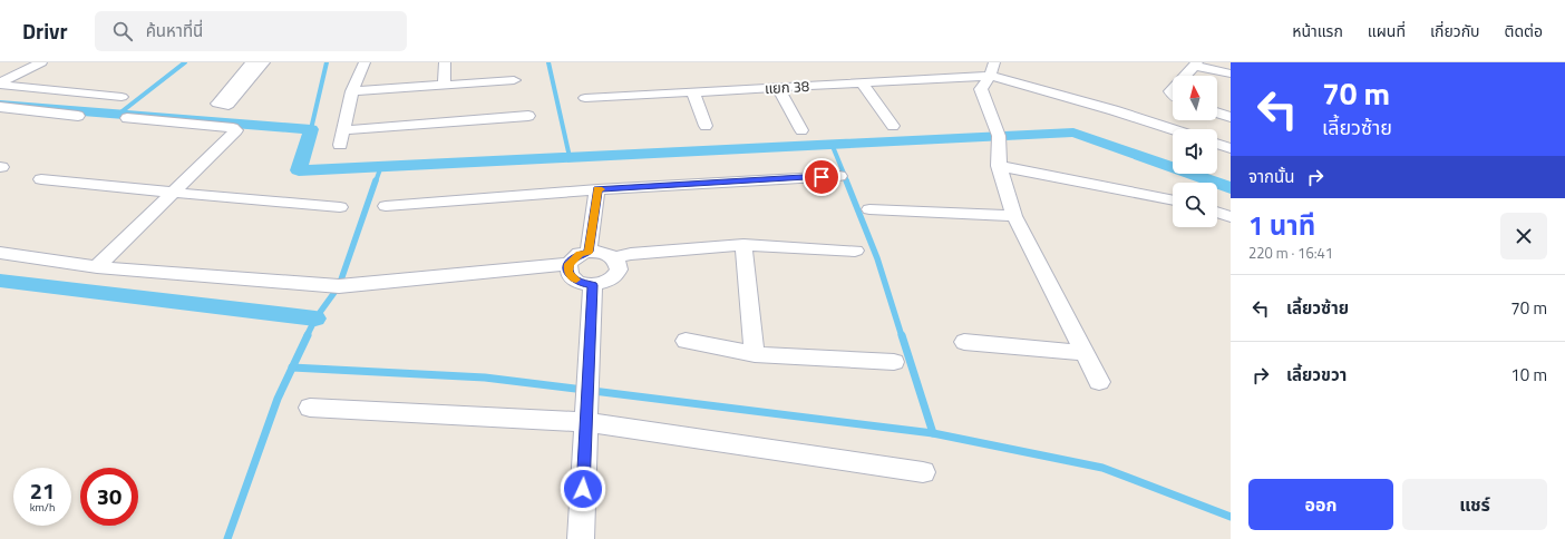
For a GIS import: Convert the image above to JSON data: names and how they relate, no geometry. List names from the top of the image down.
{
  "streets": {
    "street": ["แยก 38"]
  },
  "north": "top",
  "page": {
    "header": "Drivr",
    "search": "ค้นหาที่นี่",
    "nav": [
      "หน้าแรก",
      "แผนที่",
      "เกี่ยวกับ",
      "ติดต่อ"
    ],
    "turn": ["70 m", "เลี้ยวซ้าย"],
    "then": "จากนั้น",
    "heading": ["1 นาที", "220 m · 16:41"],
    "list": [
      {
        "name": "เลี้ยวซ้าย",
        "value": "70 m"
      },
      {
        "name": "เลี้ยวขวา",
        "value": "10 m"
      }
    ],
    "speed": "21 km/h",
    "limit": "30",
    "buttons": ["ออก", "แชร์"]
  }
}
